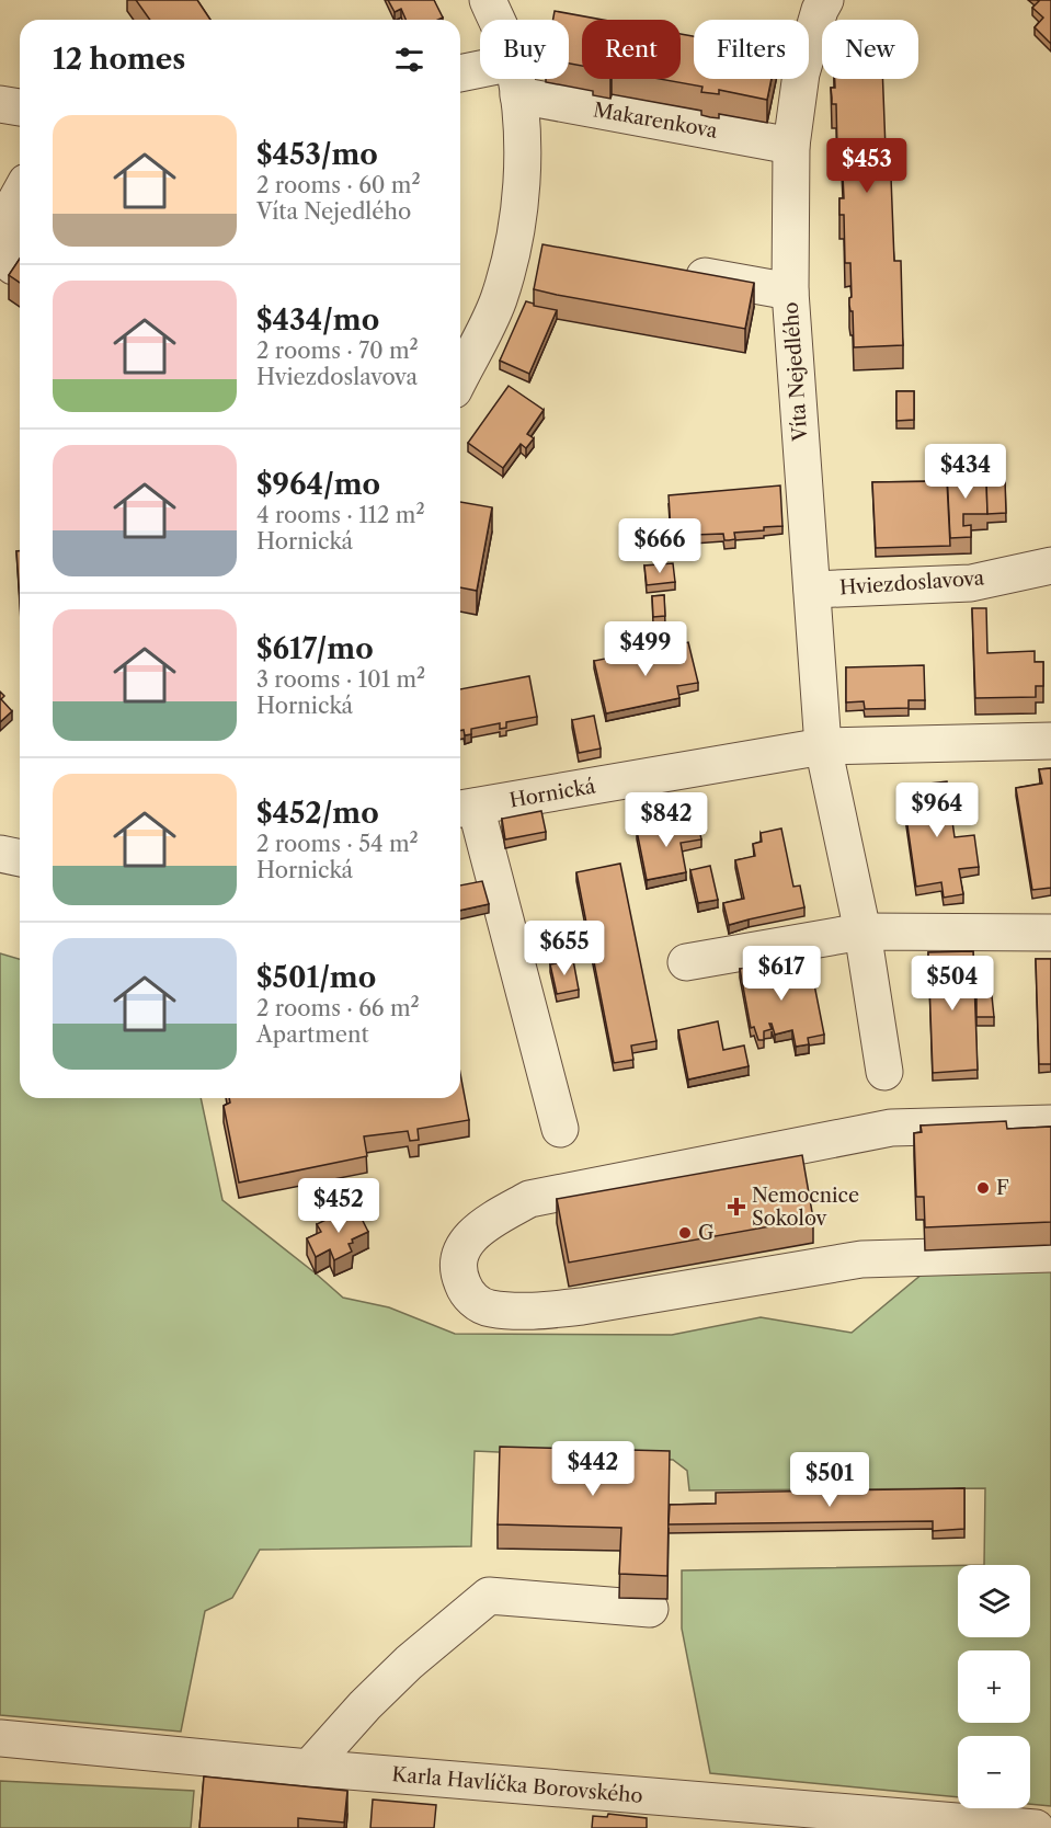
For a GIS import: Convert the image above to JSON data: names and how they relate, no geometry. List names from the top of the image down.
{
  "streets": {
    "street": [
      "Makarenkova",
      "Víta Nejedlého",
      "Hviezdoslavova",
      "Hornická",
      "Karla Havlíčka Borovského"
    ]
  },
  "crossings": [
    ["Makarenkova", "Víta Nejedlého"],
    ["Víta Nejedlého", "Hviezdoslavova"],
    ["Víta Nejedlého", "Hornická"]
  ],
  "places": {
    "other": ["F", "G"],
    "health": ["Nemocnice Sokolov"]
  },
  "page": {
    "chip": [
      "Buy",
      "Rent",
      "Filters",
      "New"
    ],
    "heading": "12 homes",
    "list": [
      {
        "name": "$453/mo",
        "note": "2 rooms · 60 m² · Víta Nejedlého"
      },
      {
        "name": "$434/mo",
        "note": "2 rooms · 70 m² · Hviezdoslavova"
      },
      {
        "name": "$964/mo",
        "note": "4 rooms · 112 m² · Hornická"
      },
      {
        "name": "$617/mo",
        "note": "3 rooms · 101 m² · Hornická"
      },
      {
        "name": "$452/mo",
        "note": "2 rooms · 54 m² · Hornická"
      },
      {
        "name": "$501/mo",
        "note": "2 rooms · 66 m² · Apartment"
      }
    ],
    "price": [
      "$453",
      "$434",
      "$666",
      "$499",
      "$964",
      "$842",
      "$655",
      "$617",
      "$504",
      "$452",
      "$442",
      "$501"
    ],
    "map_buttons": ["+", "−"]
  }
}
